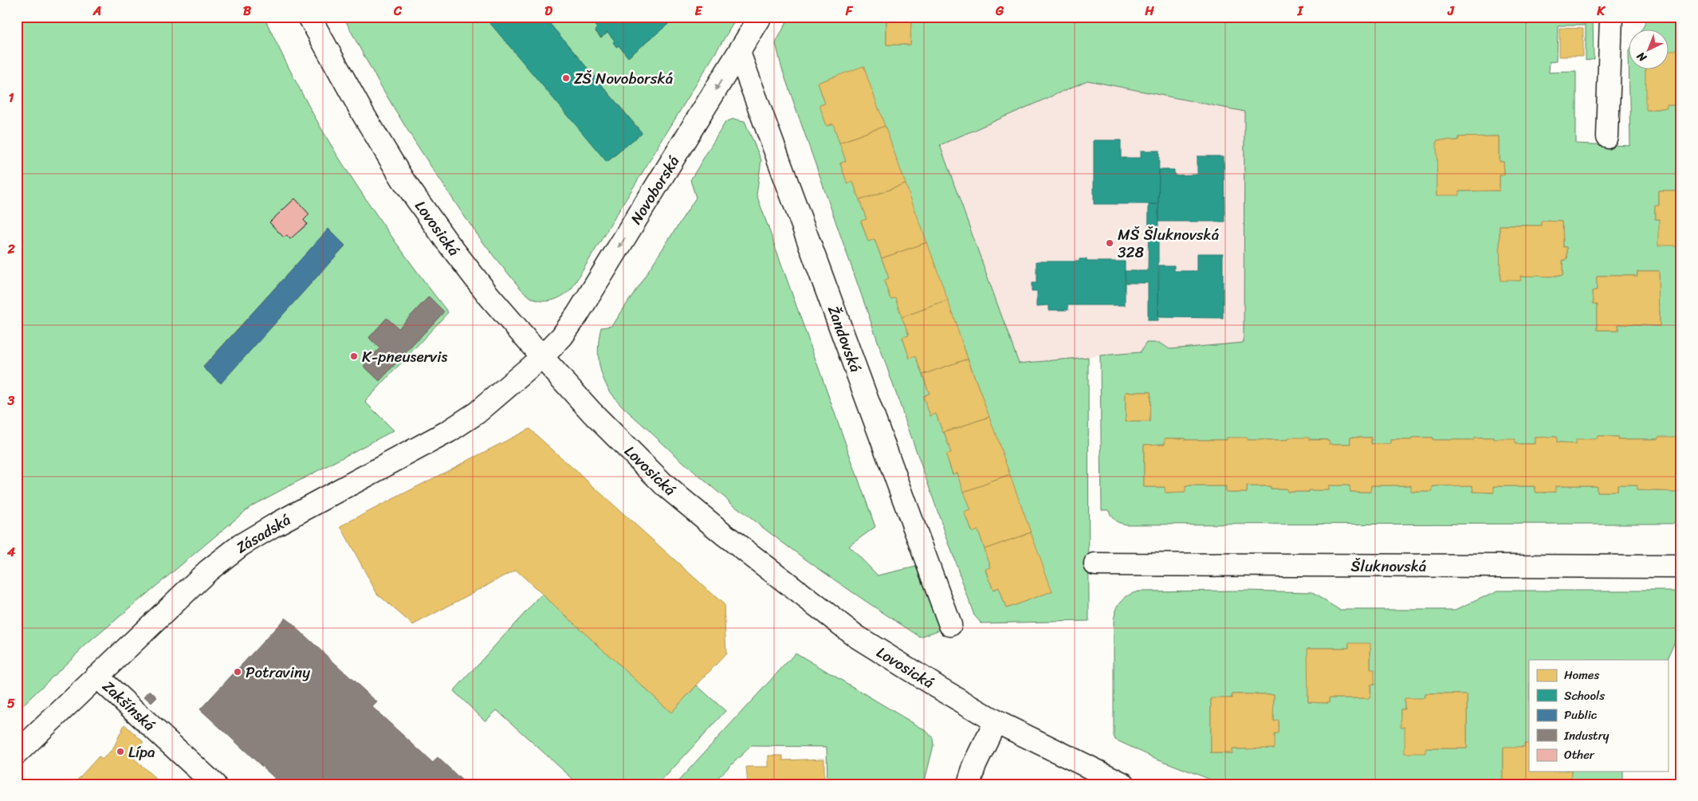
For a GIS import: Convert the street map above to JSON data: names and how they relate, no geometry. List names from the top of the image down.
{
  "streets": {
    "street": [
      "Novoborská",
      "Lovosická",
      "Žandovská",
      "Zásadská",
      "Šluknovská",
      "Zakšínská"
    ]
  },
  "crossings": [
    ["Novoborská", "Lovosická"],
    ["Novoborská", "Žandovská"],
    ["Novoborská", "Zásadská"],
    ["Lovosická", "Zásadská"],
    ["Zásadská", "Zakšínská"]
  ],
  "one_way": ["Novoborská"],
  "places": [
    "ZŠ Novoborská",
    "MŠ Šluknovská 328",
    "K-pneuservis",
    "Potraviny",
    "Lípa"
  ],
  "legend": [
    "Homes",
    "Schools",
    "Public",
    "Industry",
    "Other"
  ],
  "north": "bottom left",
  "grid": {
    "columns": [
      "A",
      "B",
      "C",
      "D",
      "E",
      "F",
      "G",
      "H",
      "I",
      "J",
      "K"
    ],
    "rows": [
      "1",
      "2",
      "3",
      "4",
      "5"
    ]
  }
}
